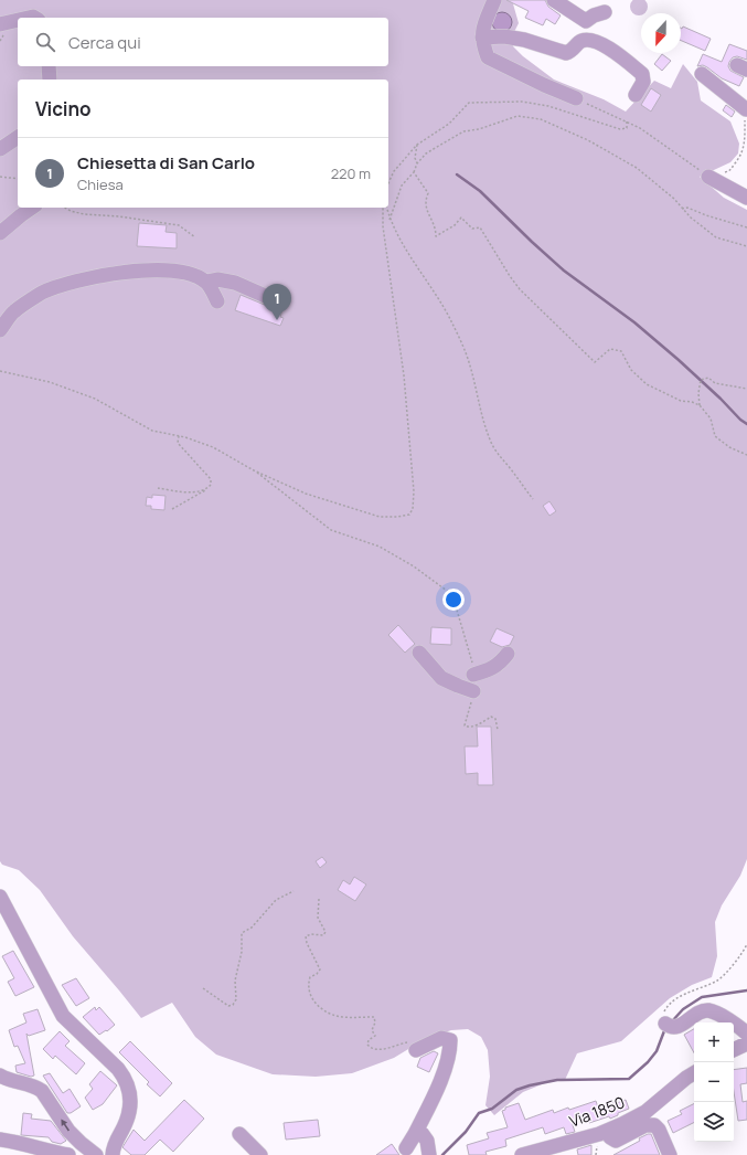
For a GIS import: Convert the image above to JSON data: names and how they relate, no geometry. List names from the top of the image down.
{
  "streets": {
    "street": ["Via 1850"]
  },
  "north": "bottom",
  "page": {
    "search": "Cerca qui",
    "heading": "Vicino",
    "list": [
      {
        "mark": "1",
        "name": "Chiesetta di San Carlo",
        "note": "Chiesa",
        "value": "220 m"
      }
    ],
    "pins": "1",
    "map_buttons": ["+", "−"]
  }
}
